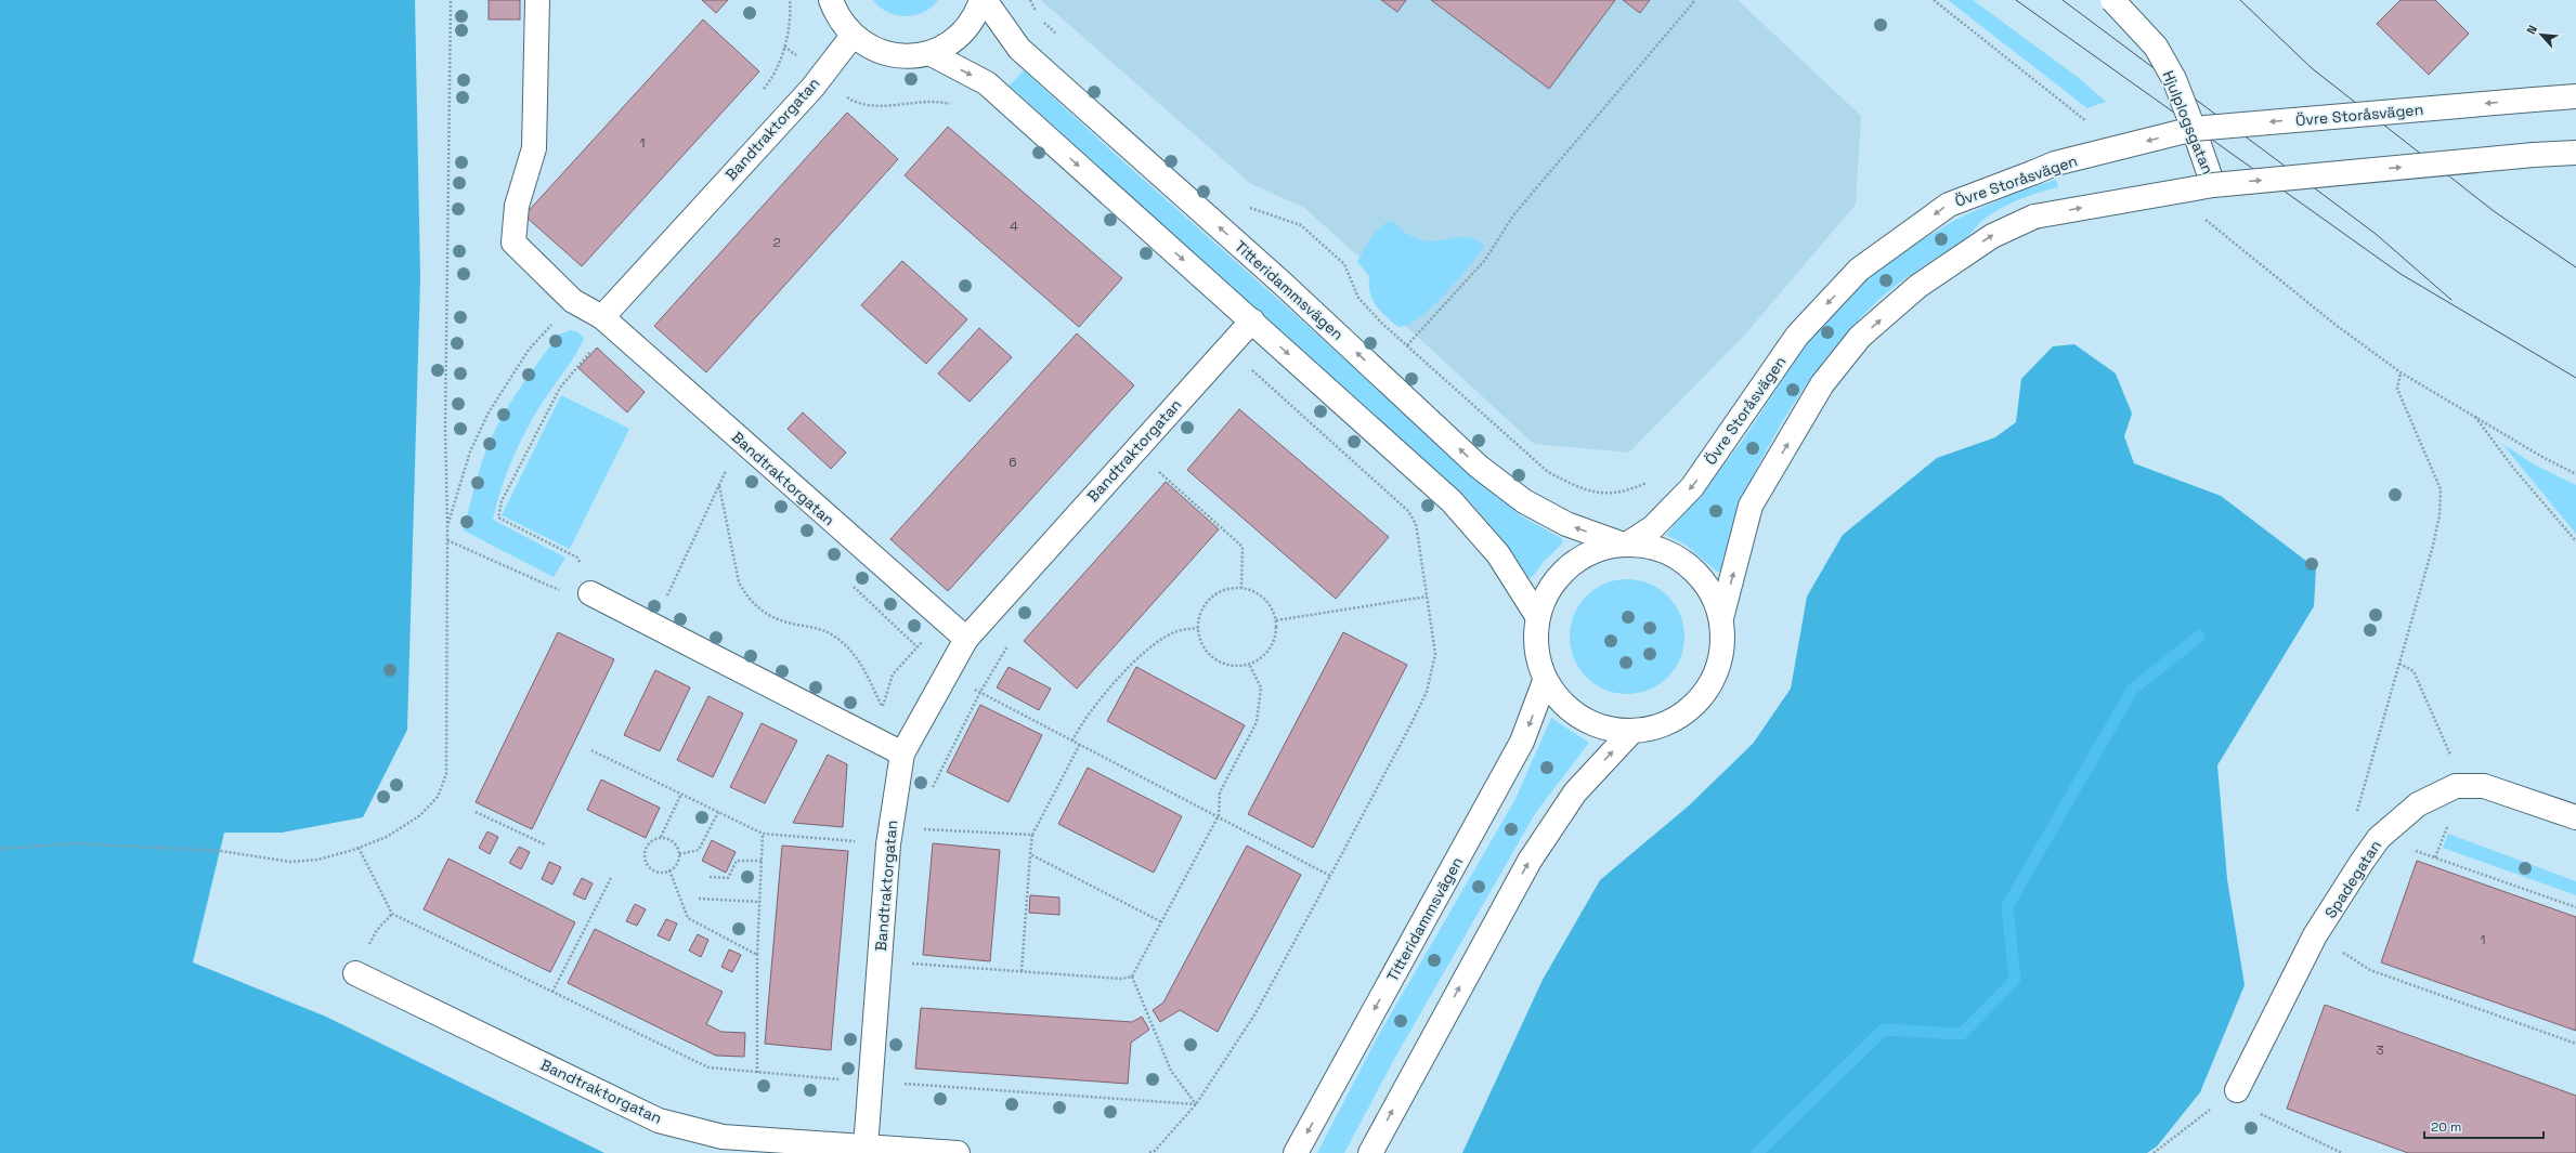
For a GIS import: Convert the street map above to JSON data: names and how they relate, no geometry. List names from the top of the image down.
{
  "streets": {
    "street": [
      "Övre Storåsvägen",
      "Hjulplogsgatan",
      "Bandtraktorgatan",
      "Titteridammsvägen",
      "Spadegatan"
    ]
  },
  "crossings": [
    ["Övre Storåsvägen", "Hjulplogsgatan"],
    ["Övre Storåsvägen", "Titteridammsvägen"]
  ],
  "house_numbers": [
    "1",
    "4",
    "2",
    "6",
    "1",
    "3"
  ],
  "scale_bar": "20 m",
  "north": "top left"
}
